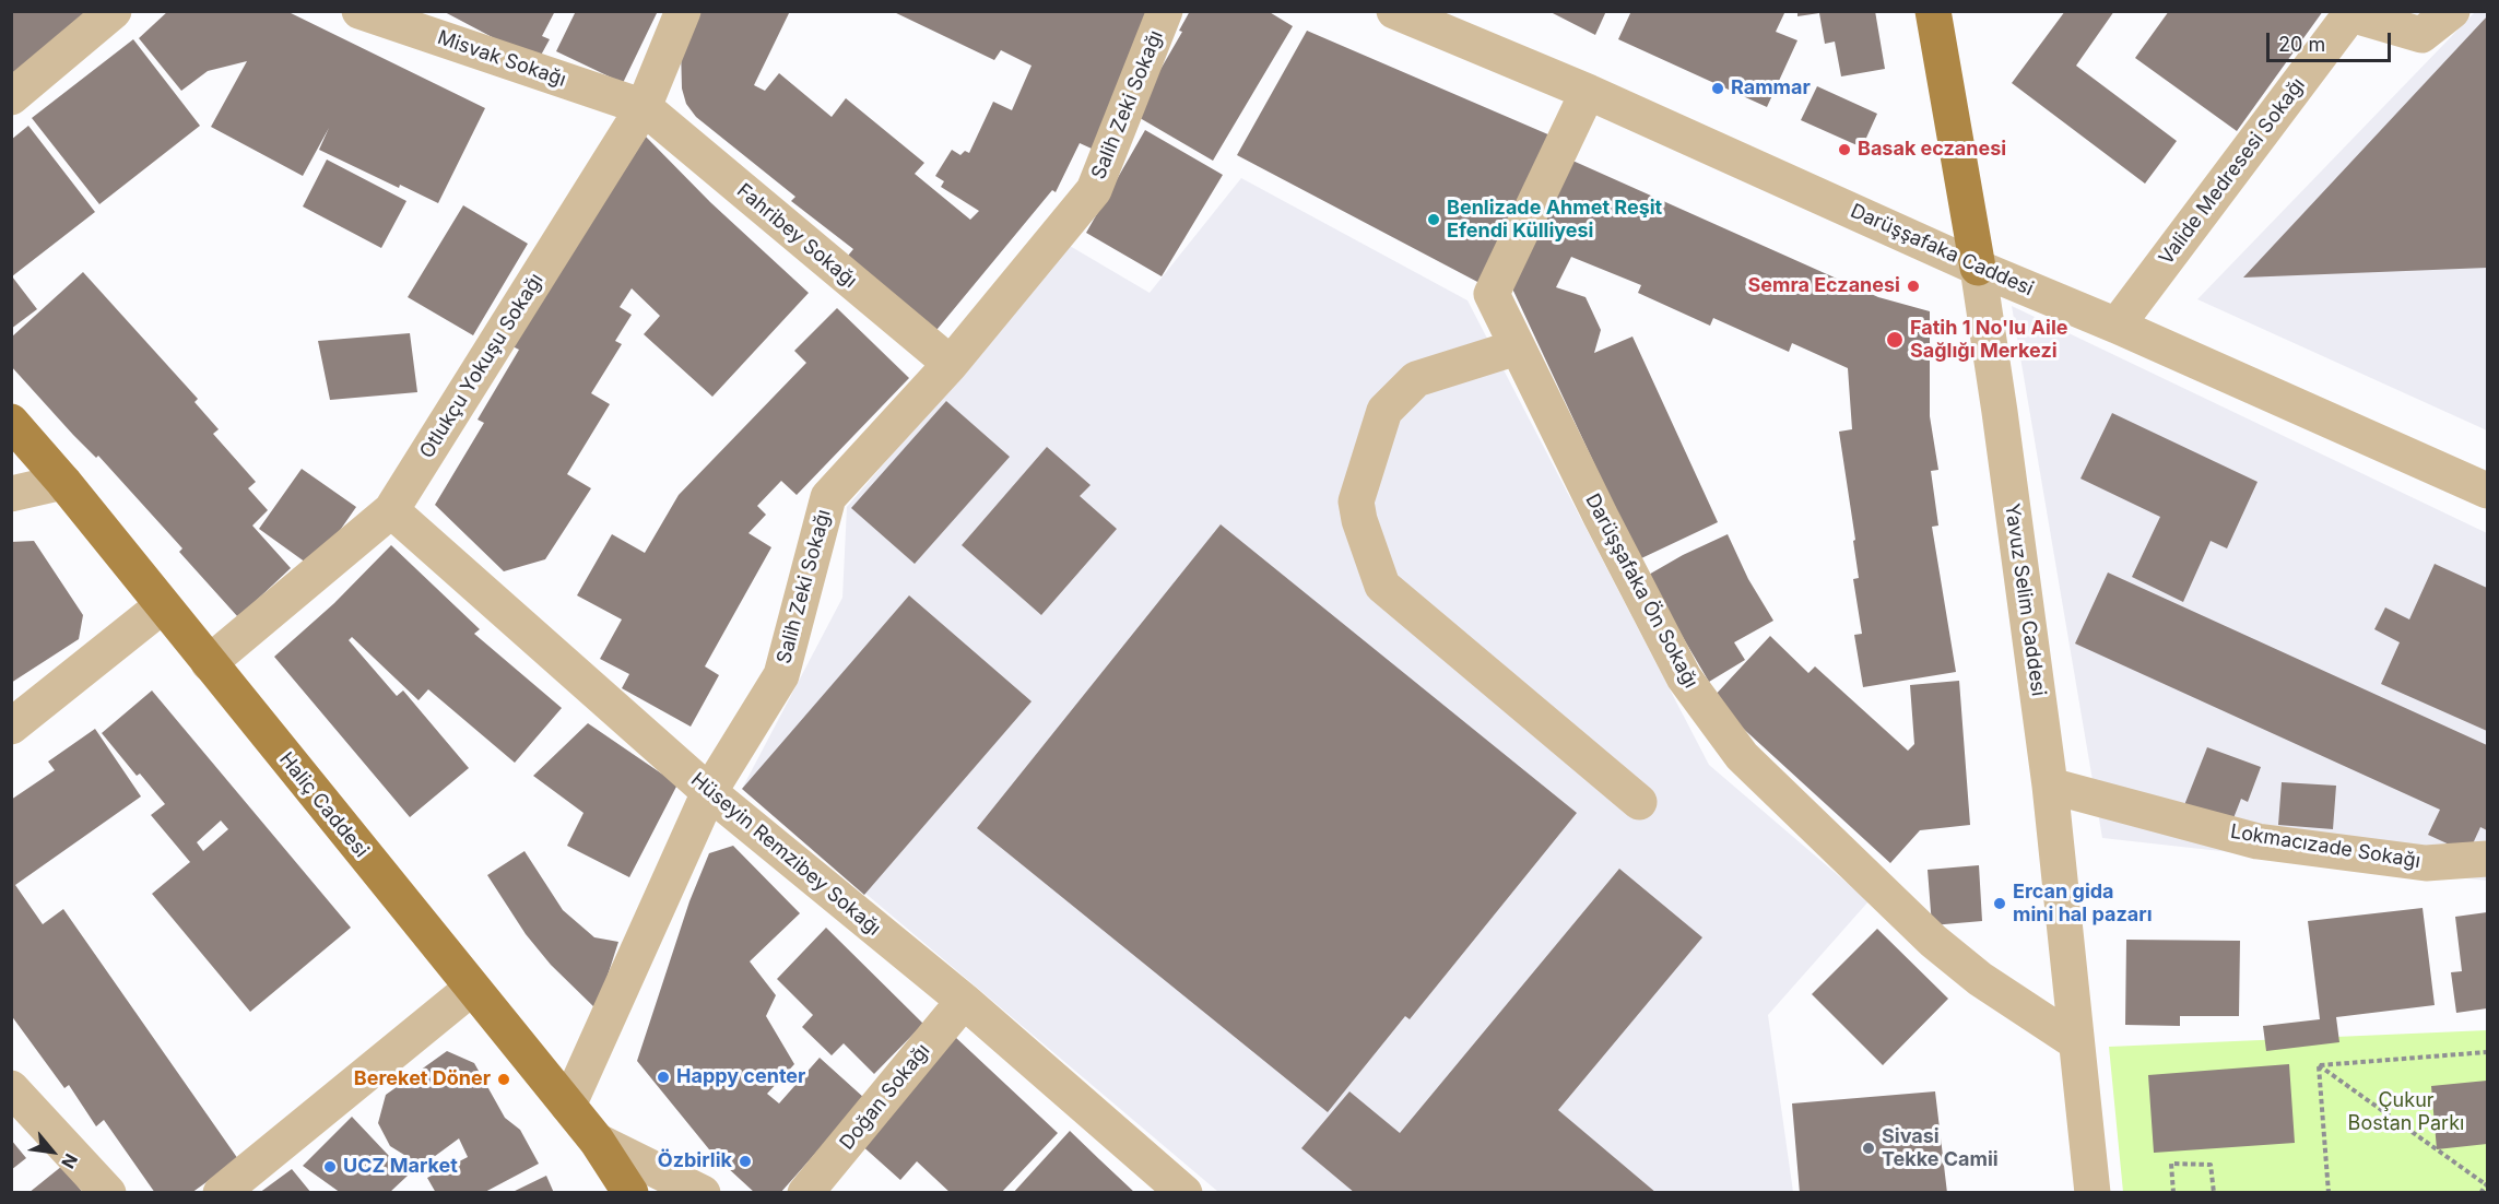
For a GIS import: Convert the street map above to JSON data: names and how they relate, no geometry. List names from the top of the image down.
{
  "streets": {
    "main road": ["Yavuz Selim Caddesi", "Haliç Caddesi"],
    "street": [
      "Misvak Sokağı",
      "Salih Zeki Sokağı",
      "Valide Medresesi Sokağı",
      "Fahribey Sokağı",
      "Darüşşafaka Caddesi",
      "Otlukçu Yokuşu Sokağı",
      "Darüşşafaka Ön Sokağı",
      "Lokmacızade Sokağı",
      "Hüseyin Remzibey Sokağı",
      "Doğan Sokağı"
    ]
  },
  "crossings": [
    ["Misvak Sokağı", "Fahribey Sokağı"],
    ["Misvak Sokağı", "Otlukçu Yokuşu Sokağı"],
    ["Salih Zeki Sokağı", "Fahribey Sokağı"],
    ["Salih Zeki Sokağı", "Haliç Caddesi"],
    ["Salih Zeki Sokağı", "Hüseyin Remzibey Sokağı"],
    ["Valide Medresesi Sokağı", "Darüşşafaka Caddesi"],
    ["Fahribey Sokağı", "Otlukçu Yokuşu Sokağı"],
    ["Darüşşafaka Caddesi", "Darüşşafaka Ön Sokağı"],
    ["Darüşşafaka Caddesi", "Yavuz Selim Caddesi"],
    ["Otlukçu Yokuşu Sokağı", "Haliç Caddesi"],
    ["Otlukçu Yokuşu Sokağı", "Hüseyin Remzibey Sokağı"],
    ["Darüşşafaka Ön Sokağı", "Yavuz Selim Caddesi"],
    ["Yavuz Selim Caddesi", "Lokmacızade Sokağı"],
    ["Hüseyin Remzibey Sokağı", "Doğan Sokağı"]
  ],
  "parks": ["Çukur Bostan Parkı"],
  "places": [
    "Rammar",
    "Basak eczanesi",
    "Benlizade Ahmet Reşit Efendi Külliyesi",
    "Semra Eczanesi",
    "Fatih 1 No'lu Aile Sağlığı Merkezi",
    "Ercan gida mini hal pazarı",
    "Happy center",
    "Bereket Döner",
    "Sivasi Tekke Camii",
    "Özbirlik",
    "UCZ Market"
  ],
  "scale_bar": "20 m",
  "north": "bottom right"
}
